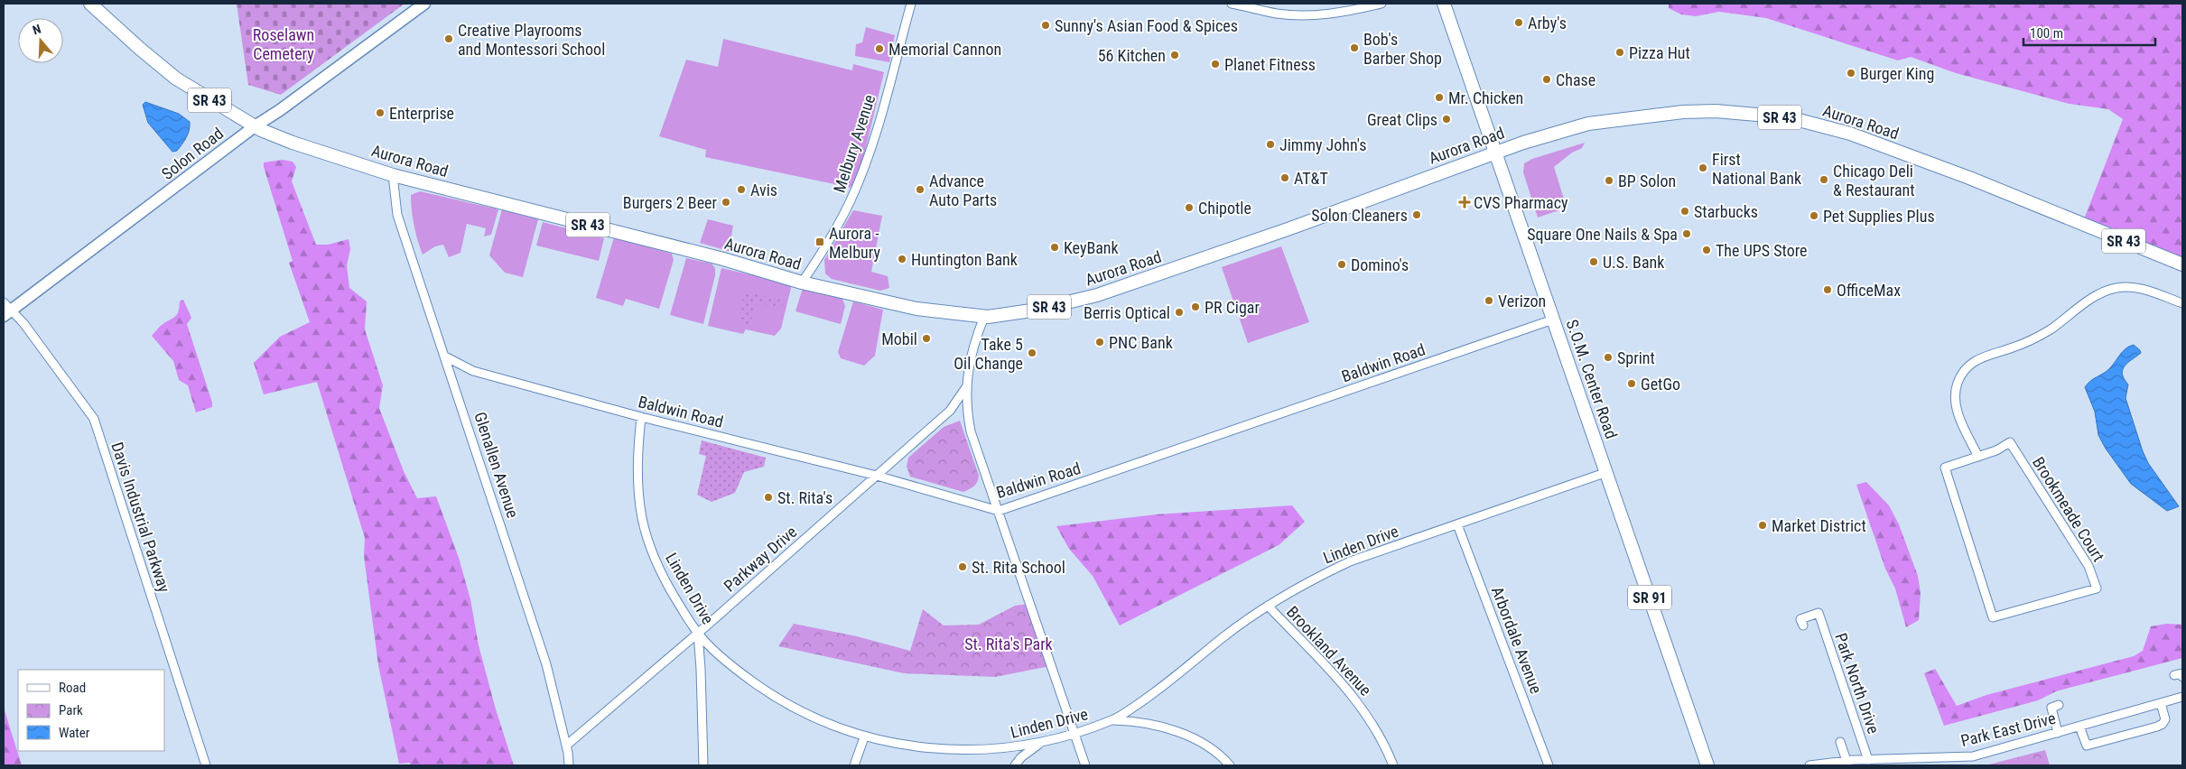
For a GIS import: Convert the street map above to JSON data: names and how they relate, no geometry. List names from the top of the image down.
{
  "streets": {
    "main road": [
      "SR 43",
      "Aurora Road",
      "S.O.M. Center Road",
      "SR 91"
    ],
    "street": [
      "Melbury Avenue",
      "Solon Road",
      "Baldwin Road",
      "Glenallen Avenue",
      "Brookmeade Court",
      "Davis Industrial Parkway",
      "Linden Drive",
      "Parkway Drive",
      "Arbordale Avenue",
      "Brookland Avenue",
      "Park North Drive",
      "Park East Drive"
    ]
  },
  "crossings": [
    ["Aurora Road", "Melbury Avenue"],
    ["Aurora Road", "Solon Road"],
    ["Aurora Road", "S.O.M. Center Road"],
    ["Aurora Road", "Glenallen Avenue"],
    ["Solon Road", "Davis Industrial Parkway"],
    ["Baldwin Road", "S.O.M. Center Road"],
    ["Baldwin Road", "Glenallen Avenue"],
    ["Baldwin Road", "Linden Drive"],
    ["Baldwin Road", "Parkway Drive"],
    ["S.O.M. Center Road", "Linden Drive"],
    ["Glenallen Avenue", "Parkway Drive"],
    ["Linden Drive", "Parkway Drive"],
    ["Linden Drive", "Arbordale Avenue"],
    ["Linden Drive", "Brookland Avenue"],
    ["Park North Drive", "Park East Drive"]
  ],
  "parks": ["Roselawn Cemetery", "St. Rita's Park"],
  "places": {
    "other": [
      "Arby's",
      "Sunny's Asian Food & Spices",
      "Creative Playrooms and Montessori School",
      "Bob's Barber Shop",
      "Memorial Cannon",
      "Pizza Hut",
      "56 Kitchen",
      "Planet Fitness",
      "Burger King",
      "Chase",
      "Mr. Chicken",
      "Enterprise",
      "Great Clips",
      "Jimmy John's",
      "First National Bank",
      "AT&T",
      "Chicago Deli & Restaurant",
      "BP Solon",
      "Avis",
      "Advance Auto Parts",
      "Burgers 2 Beer",
      "Chipotle",
      "Starbucks",
      "Solon Cleaners",
      "Pet Supplies Plus",
      "Square One Nails & Spa",
      "KeyBank",
      "The UPS Store",
      "Huntington Bank",
      "U.S. Bank",
      "Domino's",
      "OfficeMax",
      "Verizon",
      "PR Cigar",
      "Berris Optical",
      "Mobil",
      "PNC Bank",
      "Take 5 Oil Change",
      "Sprint",
      "GetGo",
      "St. Rita's",
      "Market District",
      "St. Rita School"
    ],
    "health": ["CVS Pharmacy"],
    "transit": ["Aurora - Melbury"]
  },
  "legend": ["Road", "Park", "Water"],
  "scale_bar": "100 m",
  "north": "top"
}
